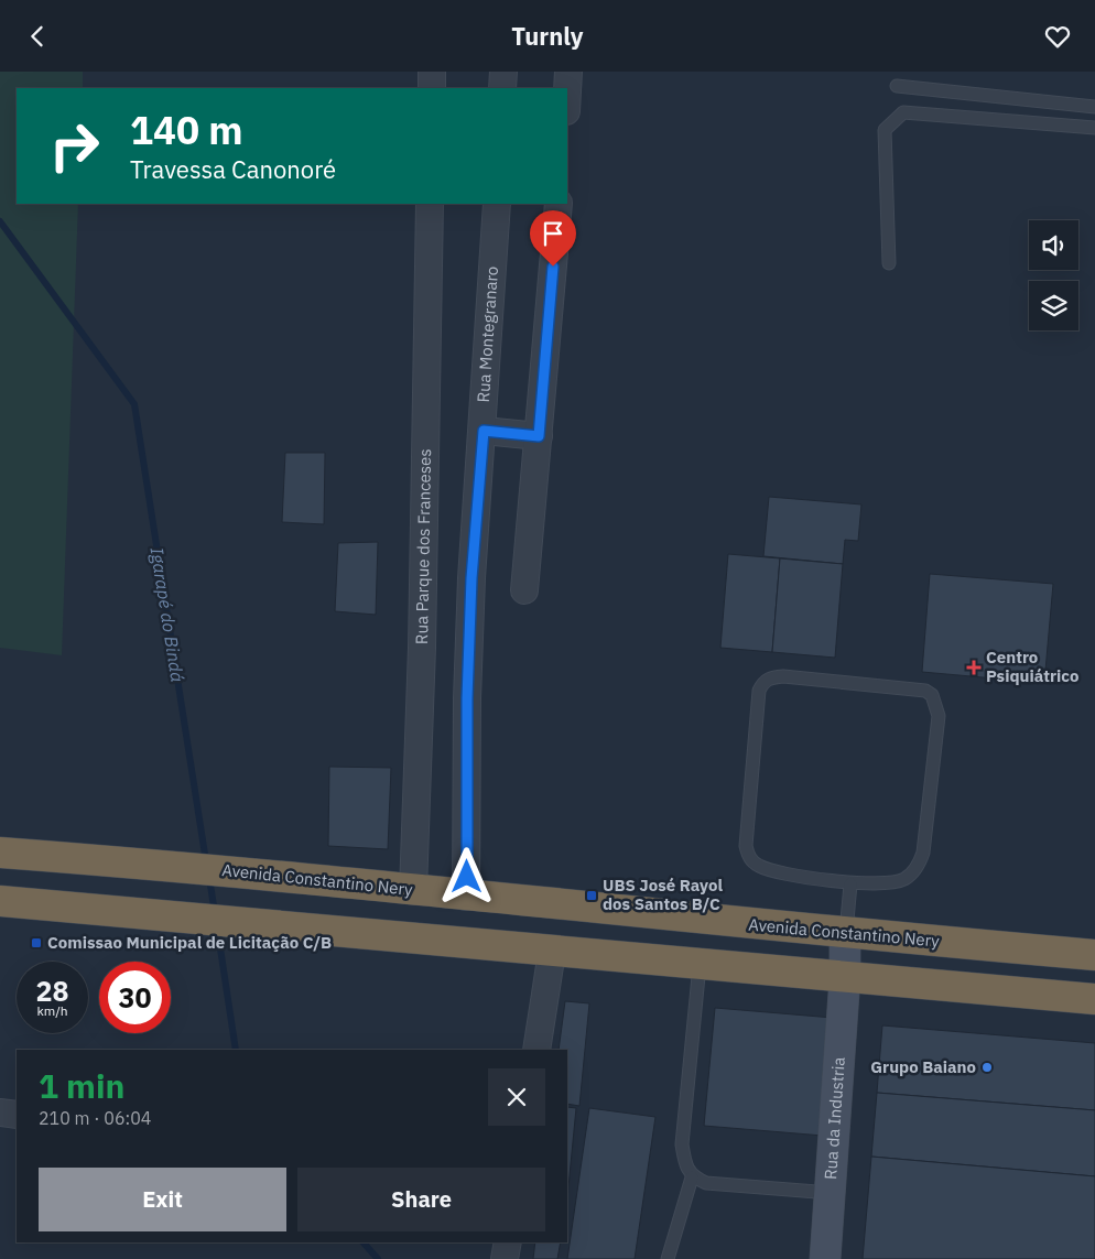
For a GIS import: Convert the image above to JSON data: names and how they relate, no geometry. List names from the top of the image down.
{
  "streets": {
    "highway": ["Avenida Constantino Nery"],
    "street": ["Rua Montegranaro", "Rua Parque dos Franceses", "Rua da Industria"]
  },
  "crossings": [
    ["Rua Montegranaro", "Avenida Constantino Nery"],
    ["Rua Parque dos Franceses", "Avenida Constantino Nery"],
    ["Avenida Constantino Nery", "Rua da Industria"]
  ],
  "water": ["Igarapé do Bindá"],
  "places": {
    "health": ["Centro Psiquiátrico"],
    "transit": ["UBS José Rayol dos Santos B/C", "Comissao Municipal de Licitação C/B"],
    "other": ["Grupo Baiano"]
  },
  "page": {
    "header": "Turnly",
    "turn": ["140 m", "Travessa Canonoré"],
    "speed": "28 km/h",
    "limit": "30",
    "heading": ["1 min", "210 m · 06:04"],
    "buttons": ["Exit", "Share"]
  }
}
